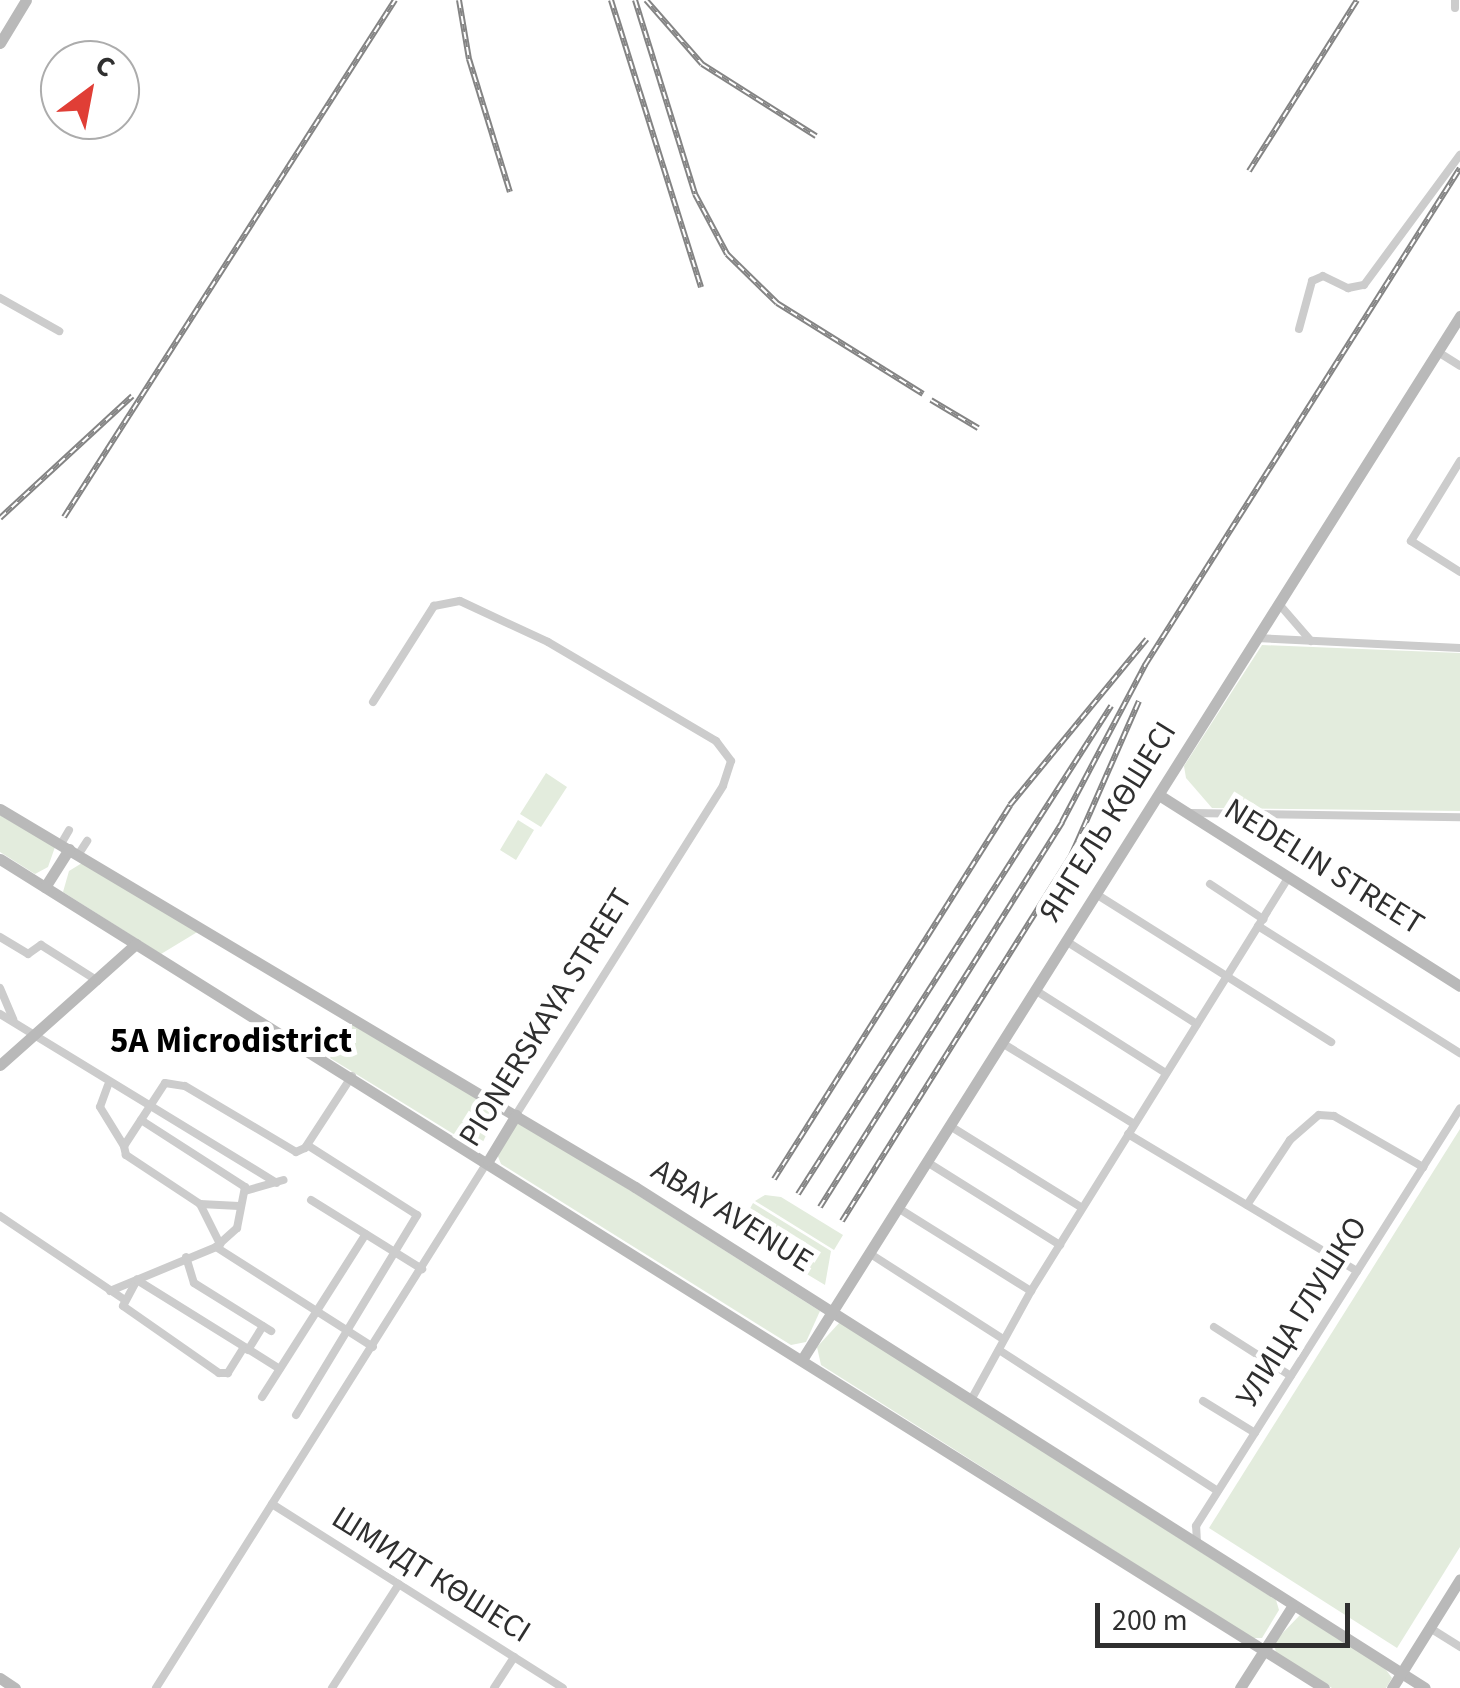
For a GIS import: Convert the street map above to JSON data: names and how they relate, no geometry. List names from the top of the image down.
{
  "streets": {
    "main road": [
      "ЯНГЕЛЬ КӨШЕСІ",
      "NEDELIN STREET",
      "PIONERSKAYA STREET",
      "ABAY AVENUE"
    ],
    "street": ["УЛИЦА ГЛУШКО", "ШМИДТ КӨШЕСІ"]
  },
  "crossings": [
    ["ЯНГЕЛЬ КӨШЕСІ", "NEDELIN STREET"],
    ["ЯНГЕЛЬ КӨШЕСІ", "ABAY AVENUE"],
    ["PIONERSKAYA STREET", "ABAY AVENUE"],
    ["PIONERSKAYA STREET", "ШМИДТ КӨШЕСІ"],
    ["ABAY AVENUE", "УЛИЦА ГЛУШКО"]
  ],
  "districts": ["5A Microdistrict"],
  "scale_bar": "200 m",
  "north": "top right"
}
